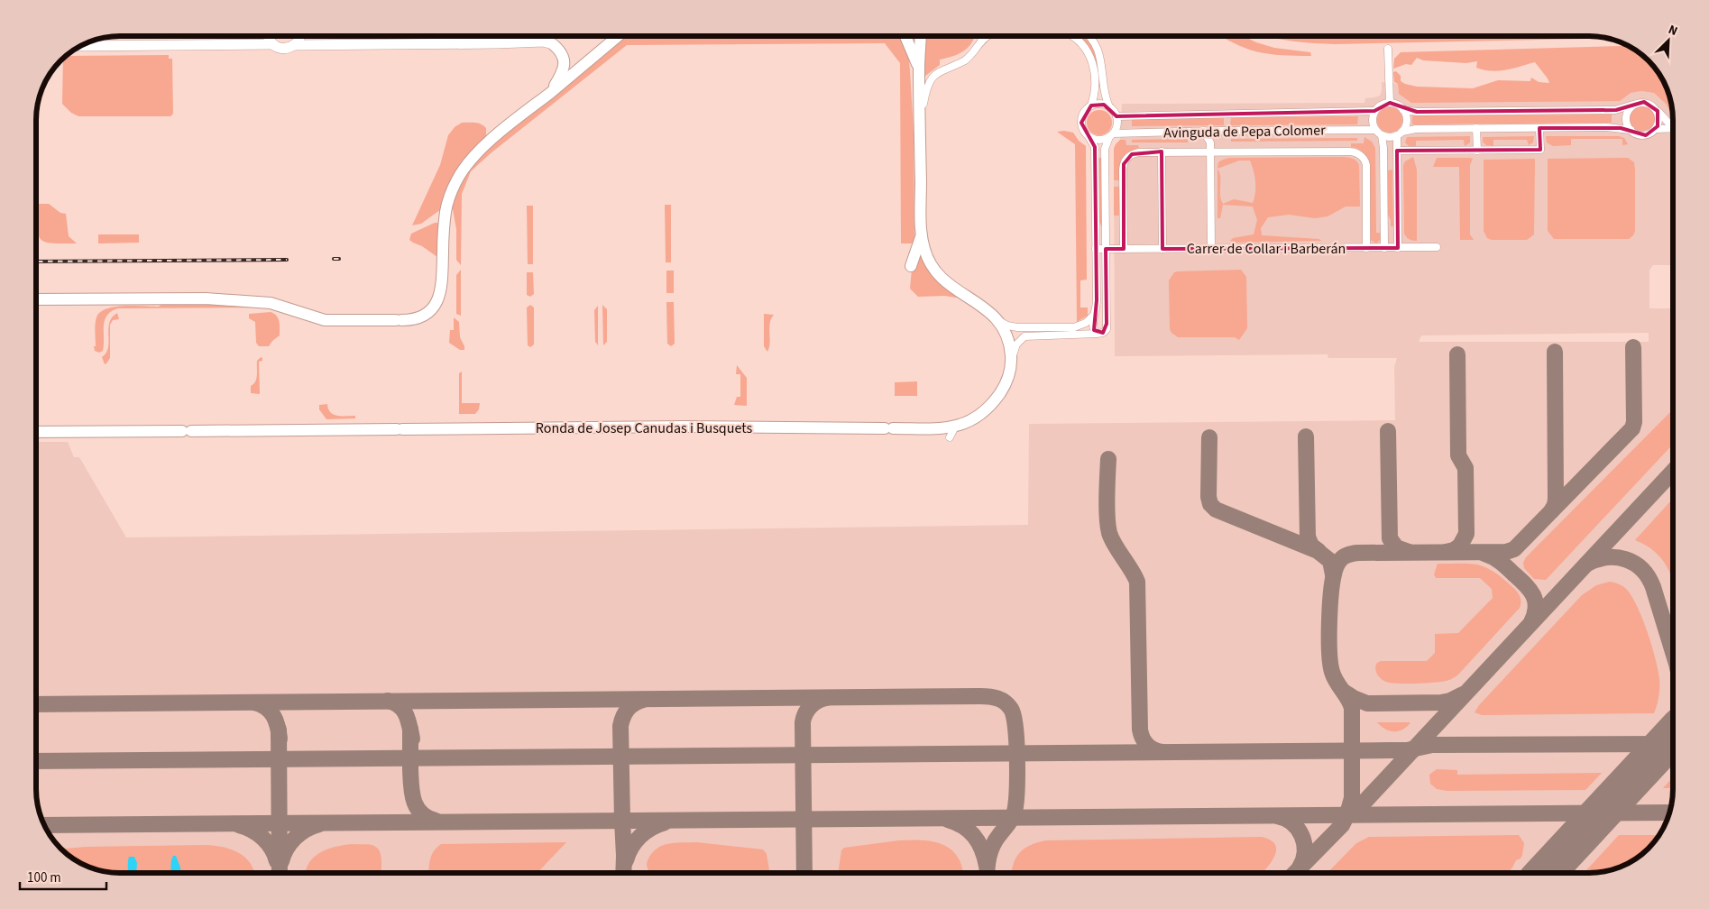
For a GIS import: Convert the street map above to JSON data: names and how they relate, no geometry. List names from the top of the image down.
{
  "streets": {
    "main road": ["Ronda de Josep Canudas i Busquets"],
    "street": ["Avinguda de Pepa Colomer", "Carrer de Collar i Barberán"]
  },
  "crossings": [
    ["Avinguda de Pepa Colomer", "Carrer de Collar i Barberán"]
  ],
  "scale_bar": "100 m",
  "north": "top right"
}
